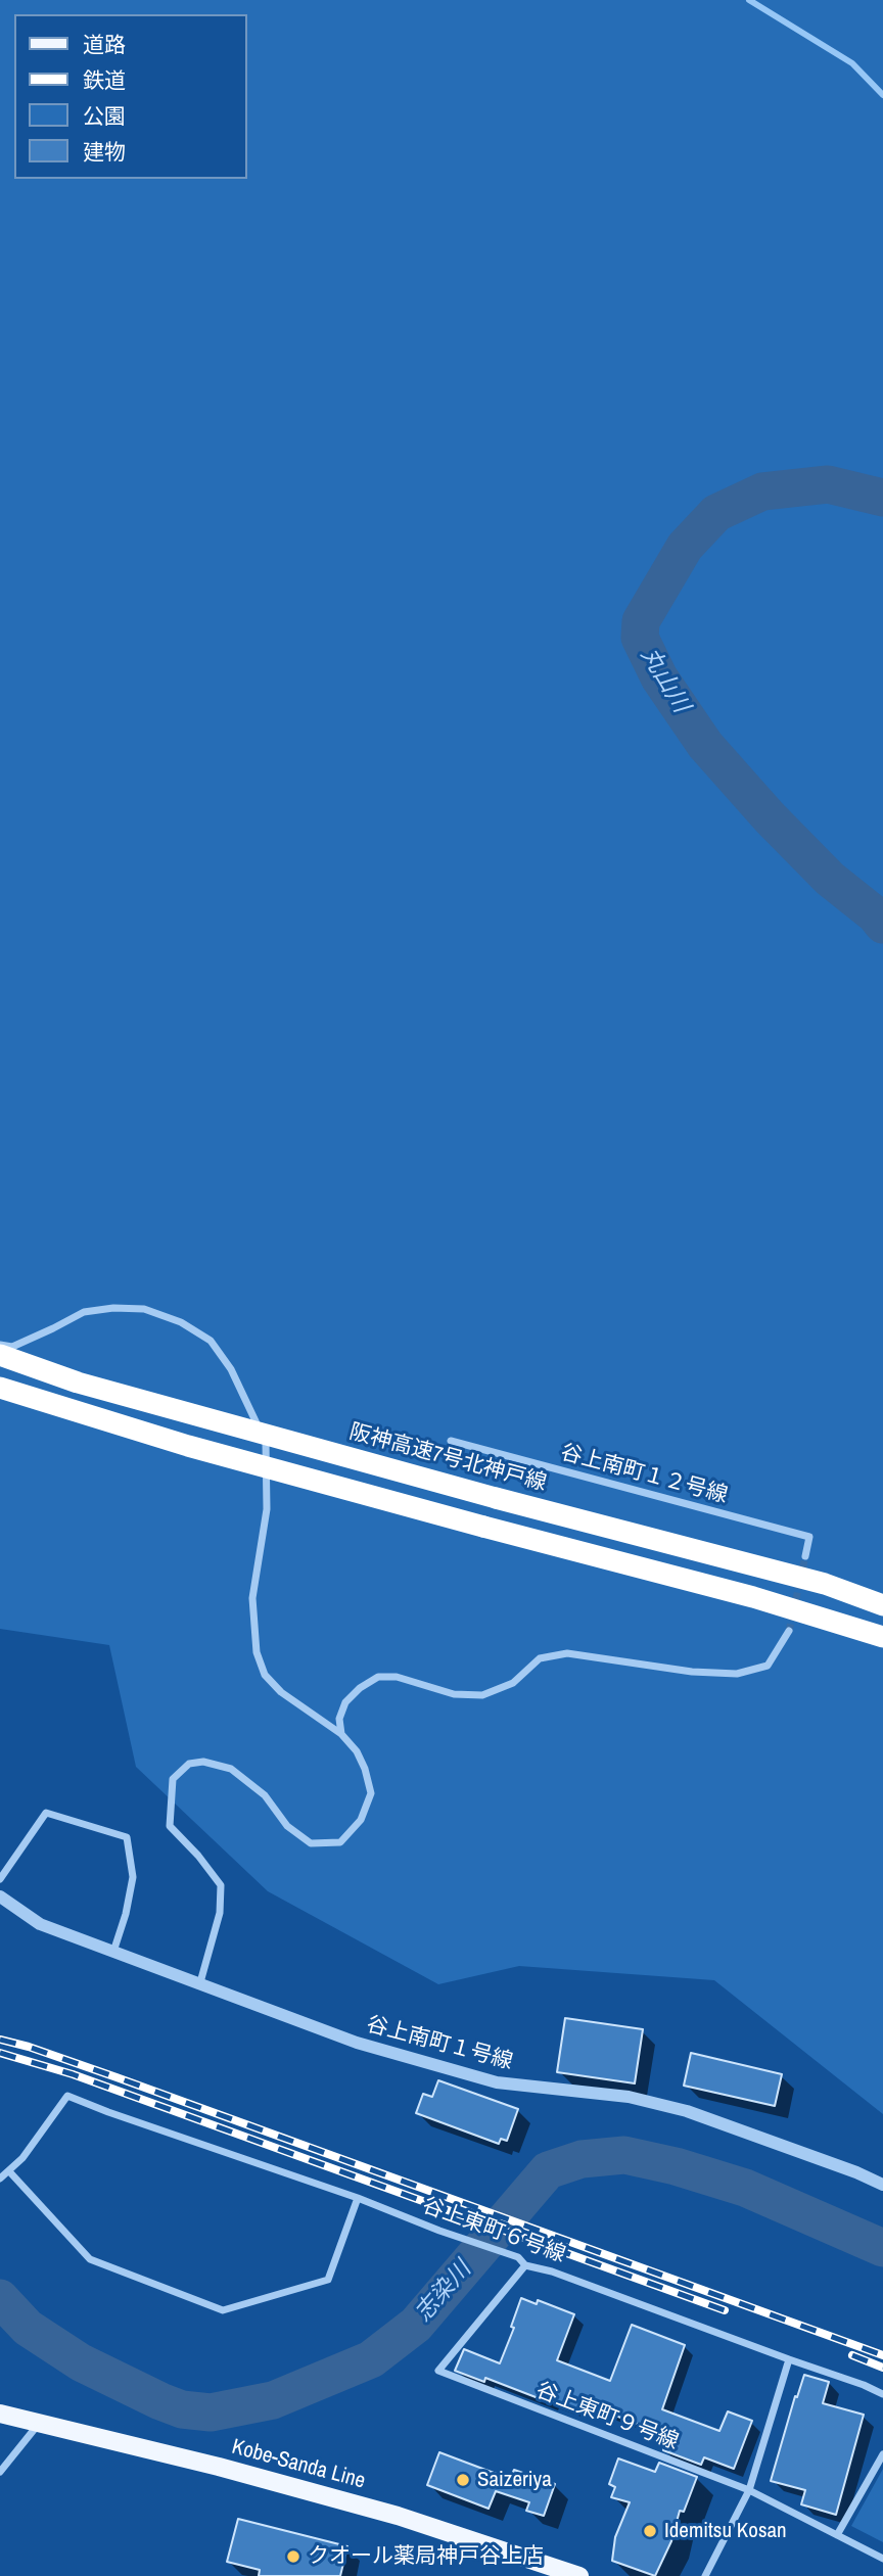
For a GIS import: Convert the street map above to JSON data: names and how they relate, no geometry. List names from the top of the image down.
{
  "streets": {
    "highway": ["阪神高速7号北神戸線"],
    "main road": ["Kobe-Sanda Line"],
    "street": [
      "谷上南町１２号線",
      "谷上南町１号線",
      "谷上東町６号線",
      "谷上東町９号線"
    ]
  },
  "crossings": [
    ["谷上東町６号線", "谷上東町９号線"]
  ],
  "water": ["丸山川", "志染川"],
  "places": ["Saizeriya", "Idemitsu Kosan", "クオール薬局神戸谷上店"],
  "legend": [
    "道路",
    "鉄道",
    "公園",
    "建物"
  ]
}
